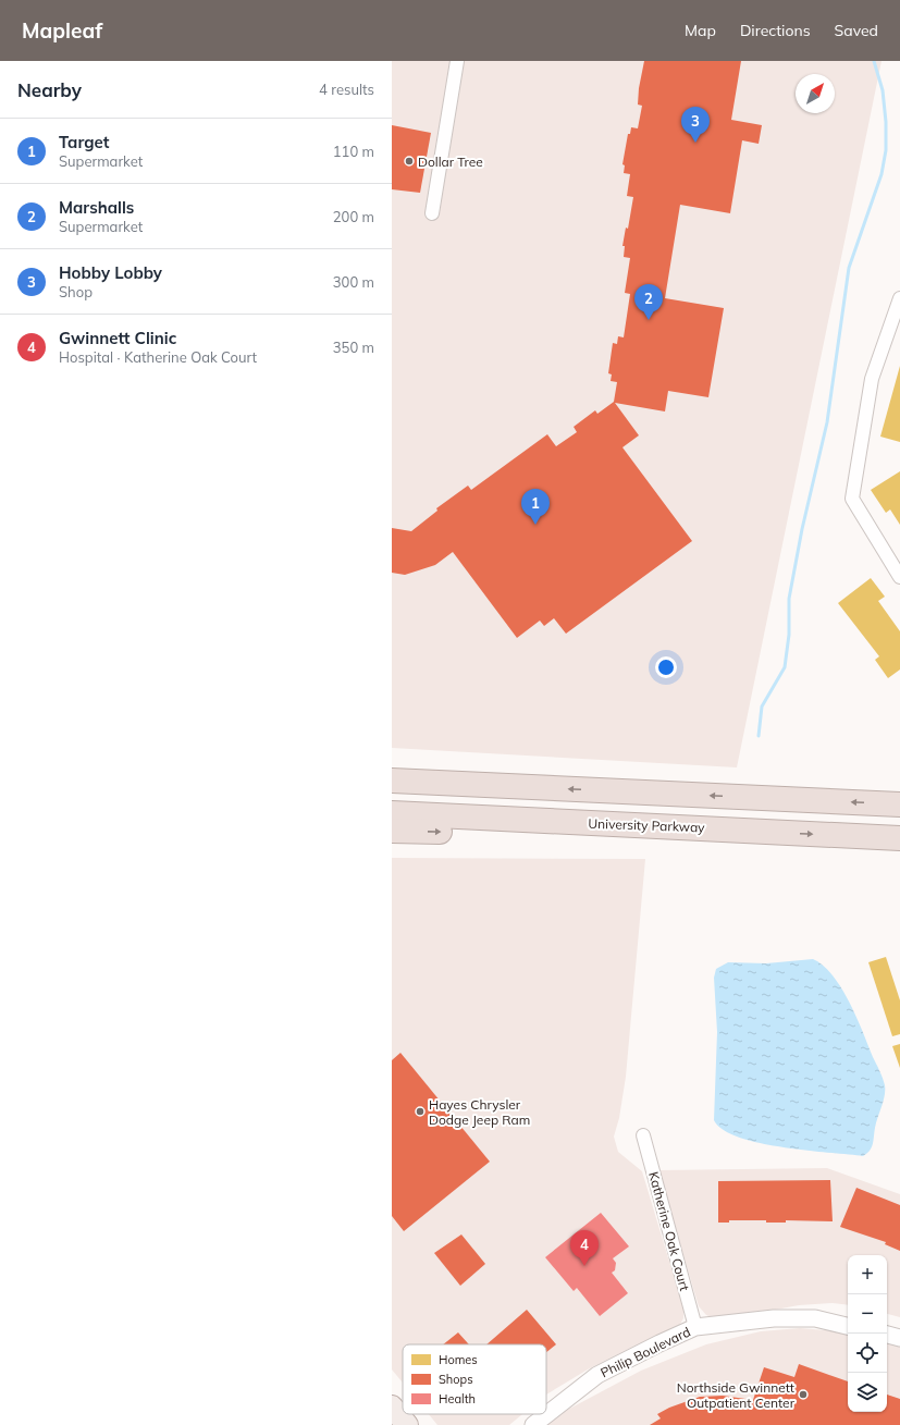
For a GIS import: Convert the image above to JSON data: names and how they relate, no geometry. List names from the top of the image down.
{
  "streets": {
    "highway": ["University Parkway"],
    "street": ["Katherine Oak Court", "Philip Boulevard"]
  },
  "crossings": [
    ["Katherine Oak Court", "Philip Boulevard"]
  ],
  "places": ["Dollar Tree", "Hayes Chrysler Dodge Jeep Ram", "Northside Gwinnett Outpatient Center"],
  "legend": ["Homes", "Shops", "Health"],
  "north": "top right",
  "page": {
    "header": "Mapleaf",
    "nav": ["Map", "Directions", "Saved"],
    "heading": ["Nearby", "4 results"],
    "pins": [
      "3",
      "2",
      "1",
      "4"
    ],
    "list": [
      {
        "mark": "1",
        "name": "Target",
        "note": "Supermarket",
        "value": "110 m"
      },
      {
        "mark": "2",
        "name": "Marshalls",
        "note": "Supermarket",
        "value": "200 m"
      },
      {
        "mark": "3",
        "name": "Hobby Lobby",
        "note": "Shop",
        "value": "300 m"
      },
      {
        "mark": "4",
        "name": "Gwinnett Clinic",
        "note": "Hospital · Katherine Oak Court",
        "value": "350 m"
      }
    ],
    "map_buttons": ["+", "−"]
  }
}
